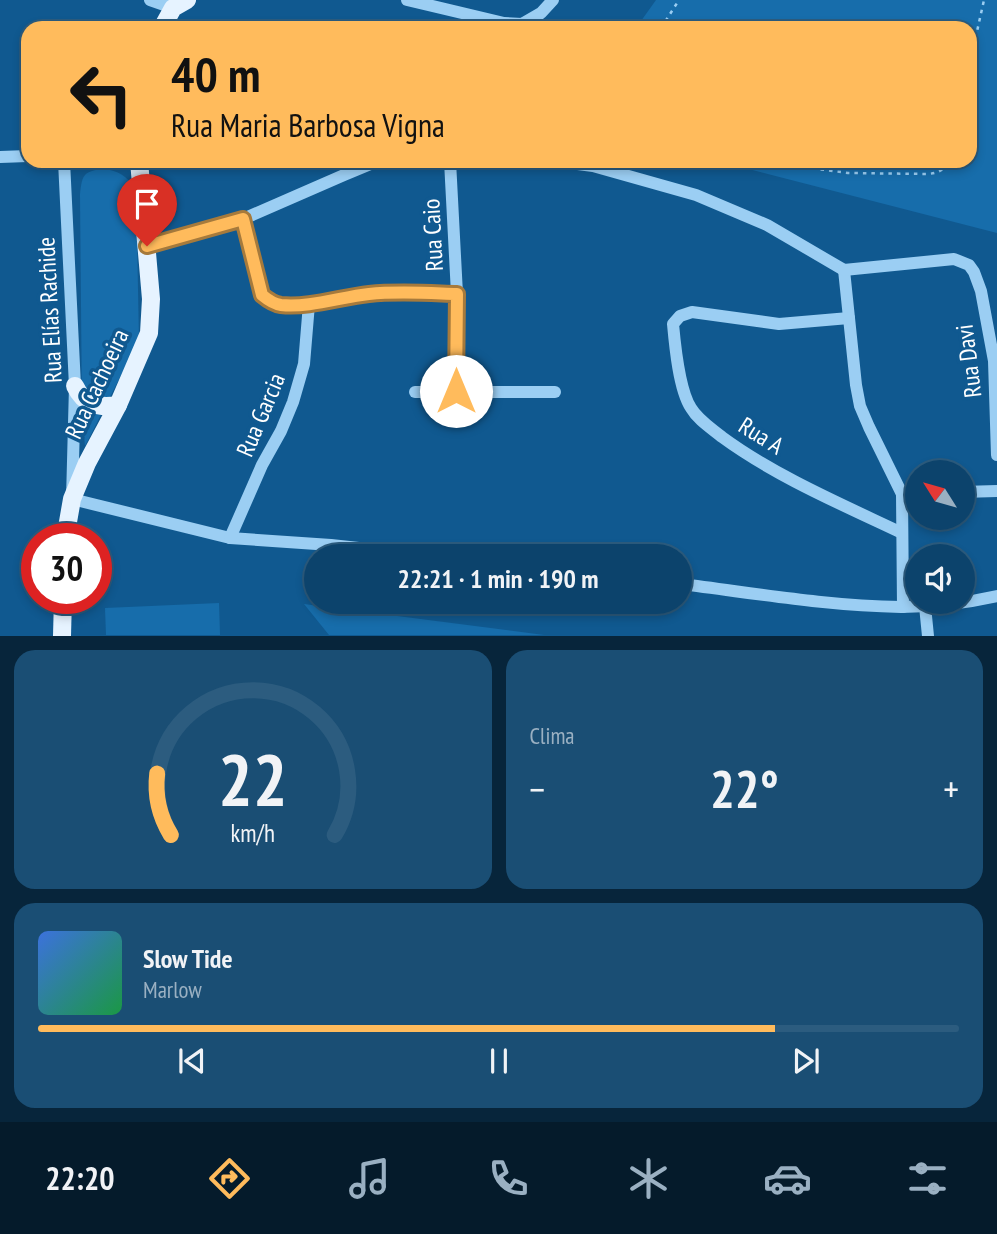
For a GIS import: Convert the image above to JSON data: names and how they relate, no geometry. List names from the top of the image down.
{
  "streets": {
    "main road": ["Rua Cachoeira"],
    "street": [
      "Rua Caio",
      "Rua Elías Rachide",
      "Rua Davi",
      "Rua Garcia",
      "Rua A"
    ]
  },
  "crossings": [
    ["Rua Elías Rachide", "Rua Cachoeira"]
  ],
  "north": "top left",
  "page": {
    "turn": ["40 m", "Rua Maria Barbosa Vigna"],
    "limit": "30",
    "trip": "22:21 · 1 min · 190 m",
    "tile": "Clima",
    "heat": ["−", "22°", "+"],
    "song": ["Slow Tide", "Marlow"],
    "tabs": "22:20",
    "gauge": ["22", "km/h"]
  }
}
